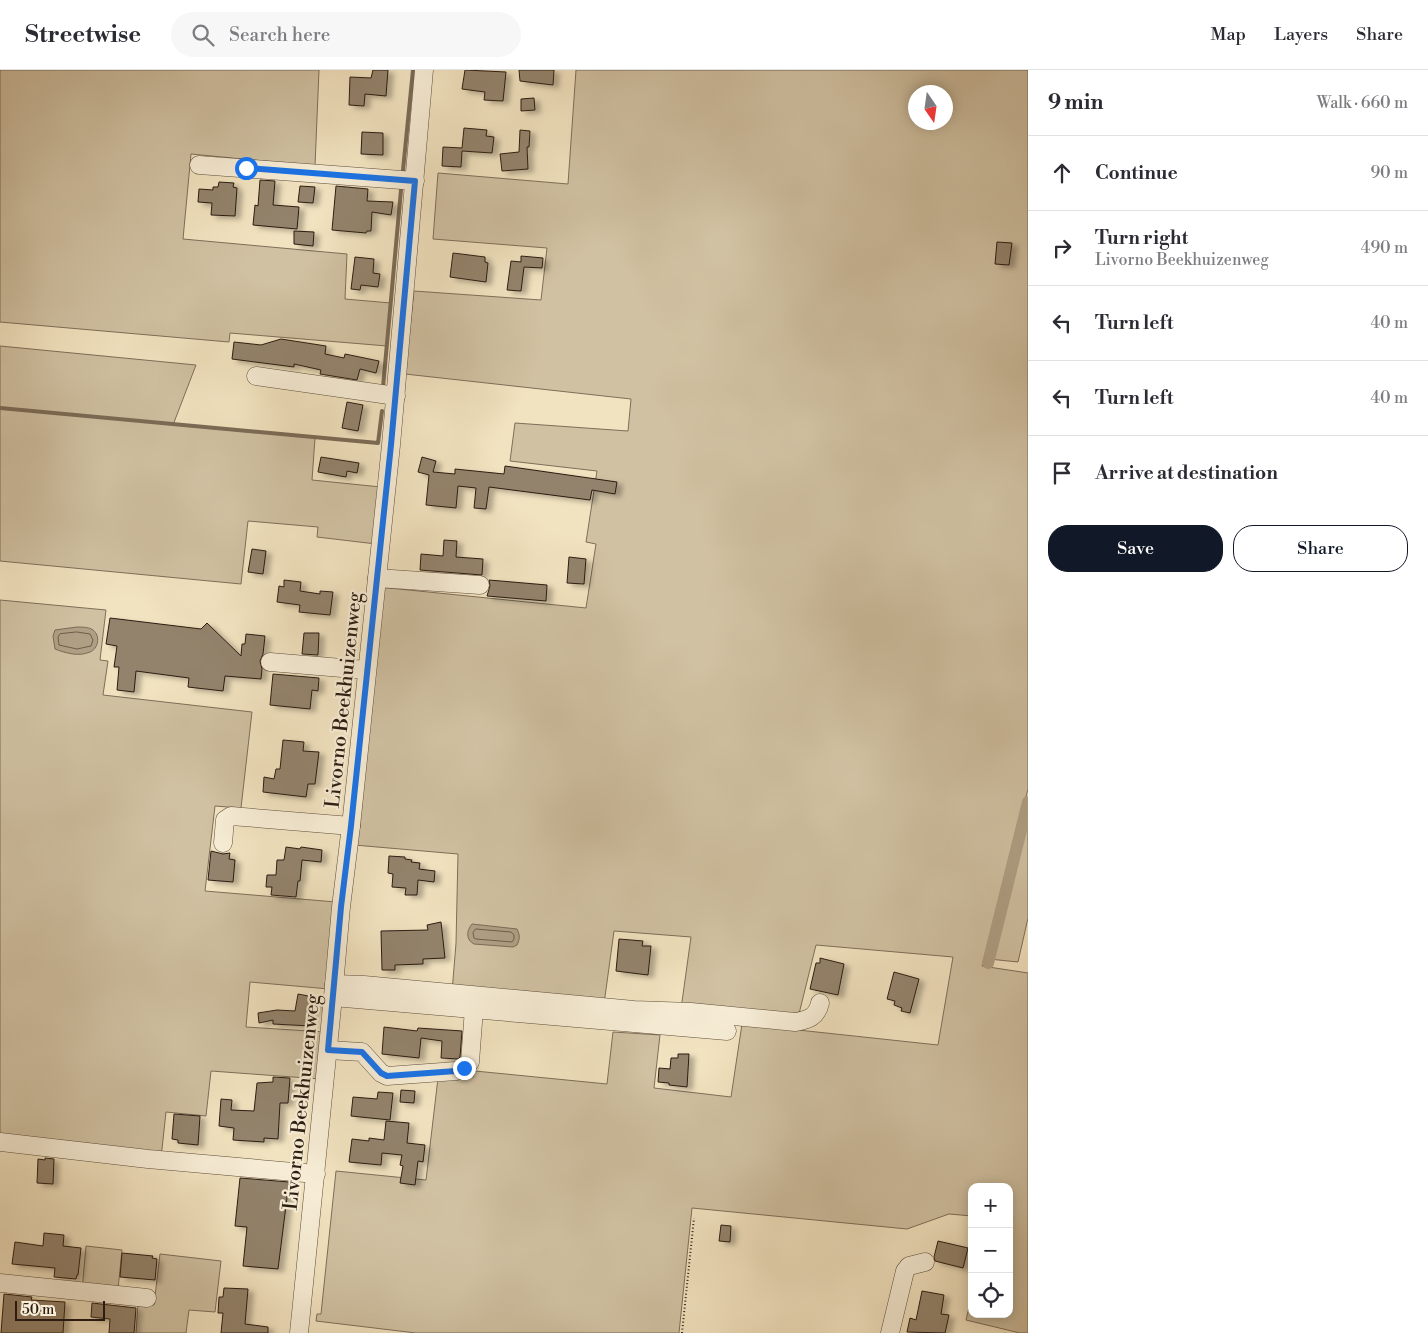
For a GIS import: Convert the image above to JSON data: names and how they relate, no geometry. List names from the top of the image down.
{
  "streets": {
    "street": ["Livorno Beekhuizenweg"]
  },
  "scale_bar": "50 m",
  "north": "bottom",
  "page": {
    "header": "Streetwise",
    "search": "Search here",
    "nav": ["Map", "Layers", "Share"],
    "heading": ["9 min", "Walk · 660 m"],
    "list": [
      ["Continue", "90 m"],
      ["Turn right", "Livorno Beekhuizenweg", "490 m"],
      ["Turn left", "40 m"],
      ["Turn left", "40 m"],
      "Arrive at destination"
    ],
    "buttons": ["Save", "Share"],
    "map_buttons": ["+", "−"],
    "scale": "50 m"
  }
}
